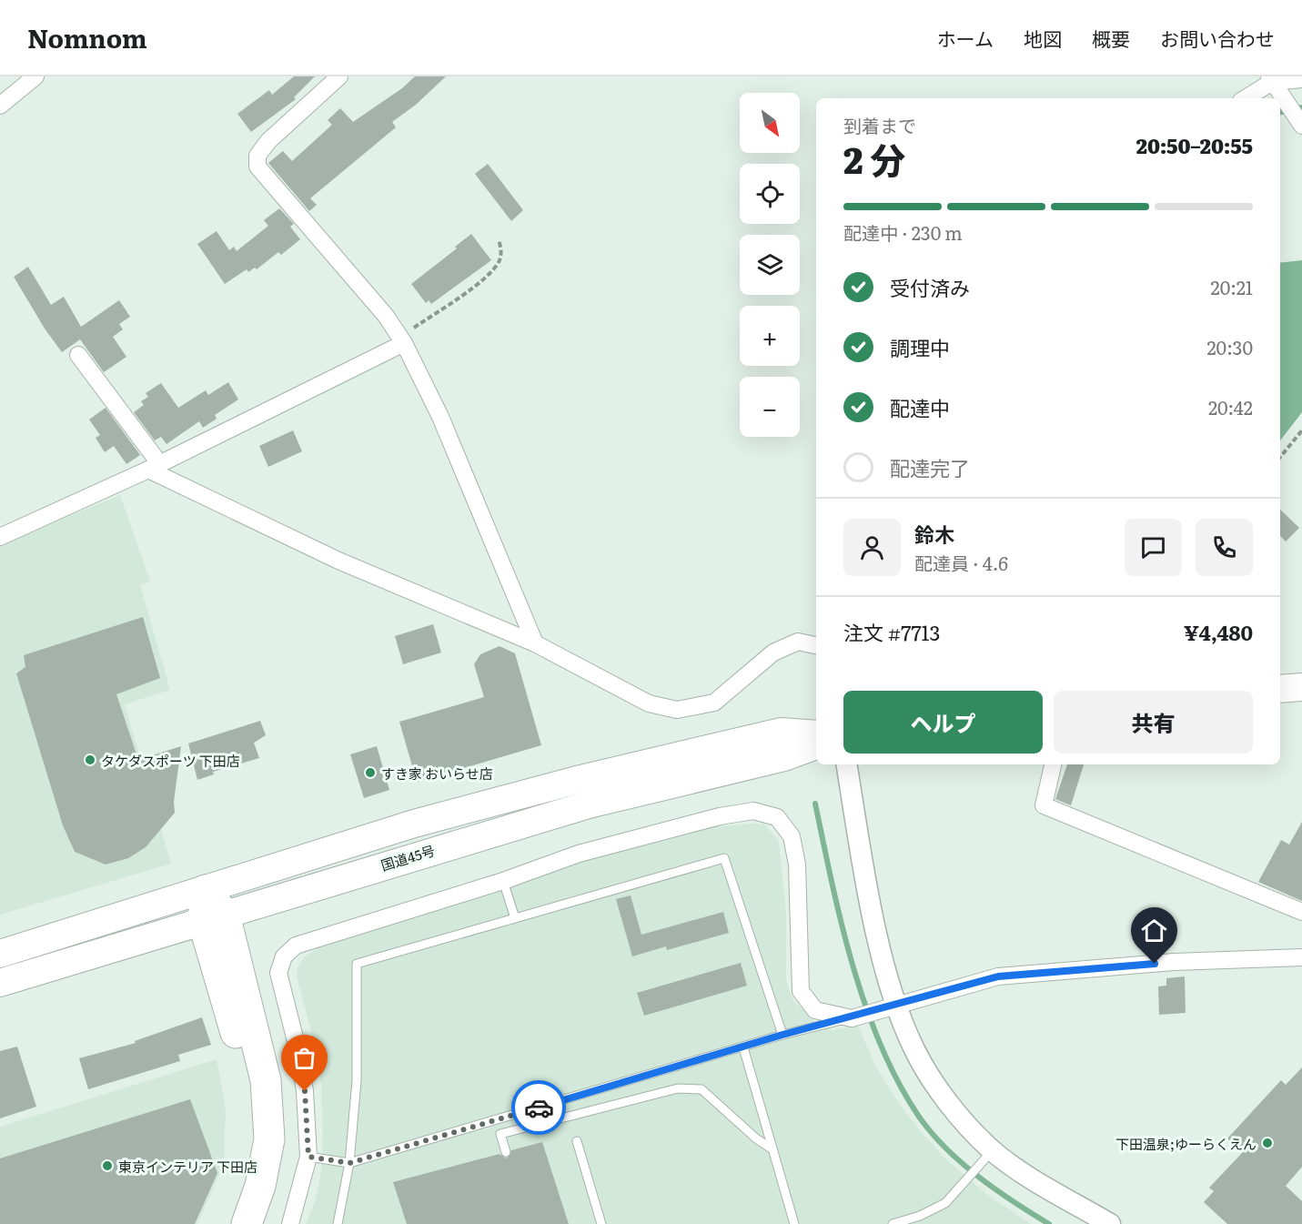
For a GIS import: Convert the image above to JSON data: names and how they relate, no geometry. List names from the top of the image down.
{
  "streets": {
    "highway": ["国道45号"]
  },
  "places": [
    "タケダスポーツ 下田店",
    "すき家 おいらせ店",
    "下田温泉;ゆーらくえん",
    "東京インテリア 下田店"
  ],
  "north": "bottom right",
  "page": {
    "header": "Nomnom",
    "nav": [
      "ホーム",
      "地図",
      "概要",
      "お問い合わせ"
    ],
    "map_buttons": ["+", "−"],
    "heading": ["2 分", "到着まで", "20:50–20:55"],
    "panel": [
      "鈴木",
      "配達員 · 4.6",
      "注文 #7713",
      "¥4,480"
    ],
    "bar": "配達中 · 230 m",
    "list": [
      ["受付済み", "20:21"],
      ["調理中", "20:30"],
      ["配達中", "20:42"],
      "配達完了"
    ],
    "buttons": ["ヘルプ", "共有"]
  }
}
